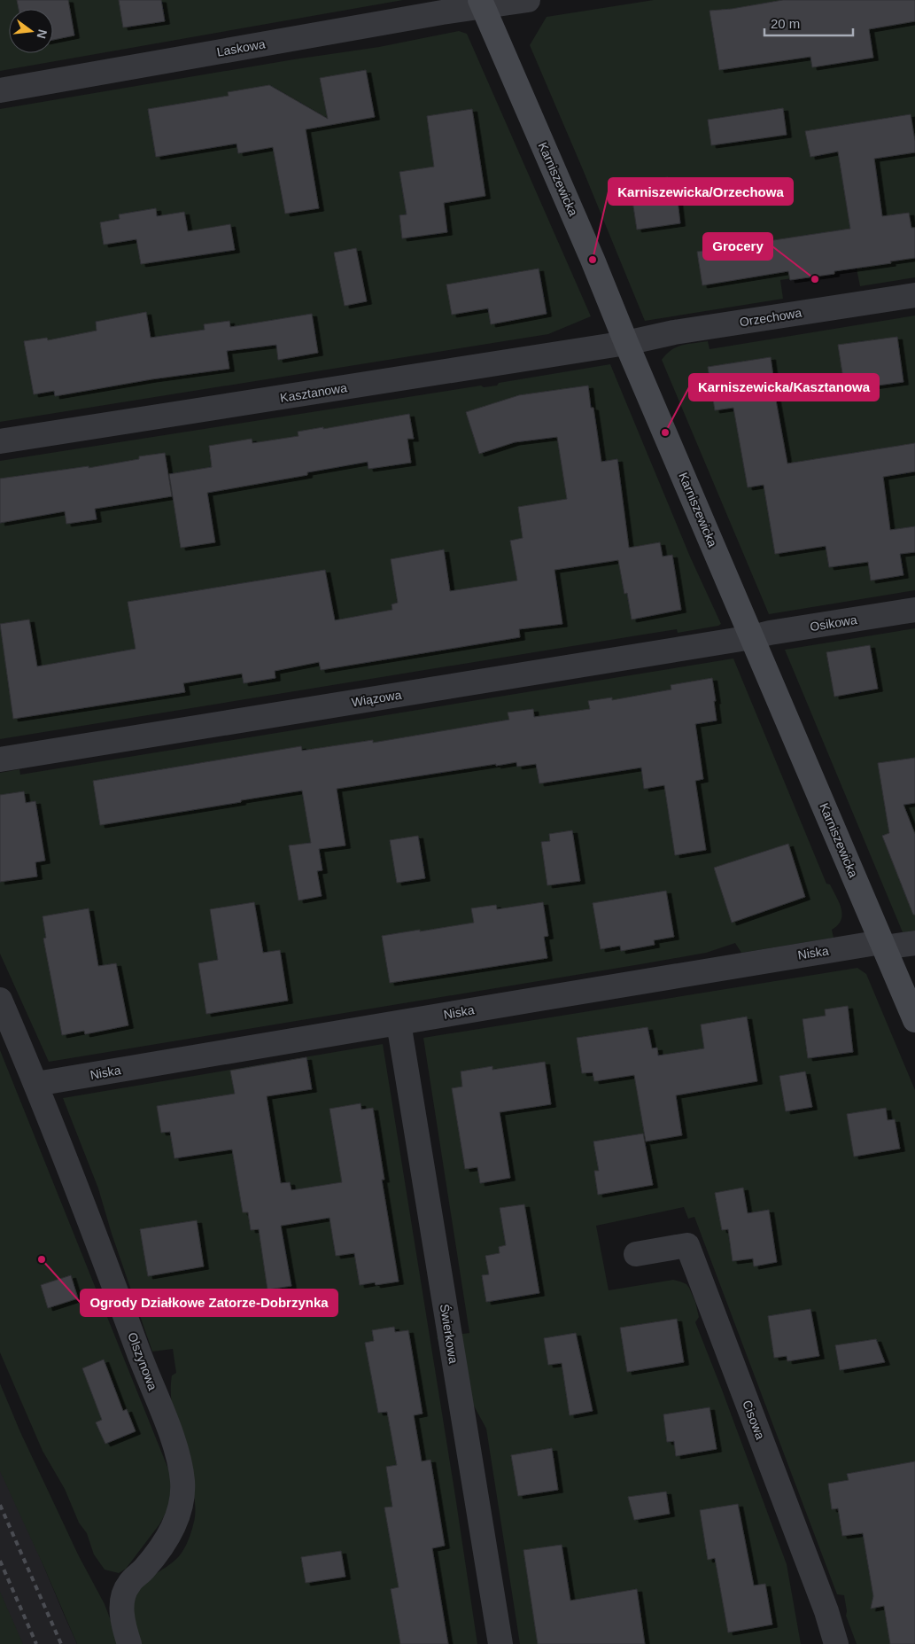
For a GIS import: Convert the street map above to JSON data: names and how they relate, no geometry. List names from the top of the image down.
{
  "streets": {
    "street": [
      "Laskowa",
      "Karniszewicka",
      "Orzechowa",
      "Kasztanowa",
      "Osikowa",
      "Wiązowa",
      "Niska",
      "Świerkowa",
      "Olszynowa",
      "Cisowa"
    ]
  },
  "crossings": [
    ["Laskowa", "Karniszewicka"],
    ["Karniszewicka", "Orzechowa"],
    ["Karniszewicka", "Kasztanowa"],
    ["Karniszewicka", "Osikowa"],
    ["Karniszewicka", "Wiązowa"],
    ["Karniszewicka", "Niska"],
    ["Orzechowa", "Kasztanowa"],
    ["Osikowa", "Wiązowa"],
    ["Niska", "Świerkowa"],
    ["Niska", "Olszynowa"]
  ],
  "places": [
    "Karniszewicka/Orzechowa",
    "Grocery",
    "Karniszewicka/Kasztanowa",
    "Ogrody Działkowe Zatorze-Dobrzynka"
  ],
  "scale_bar": "20 m",
  "north": "right"
}
